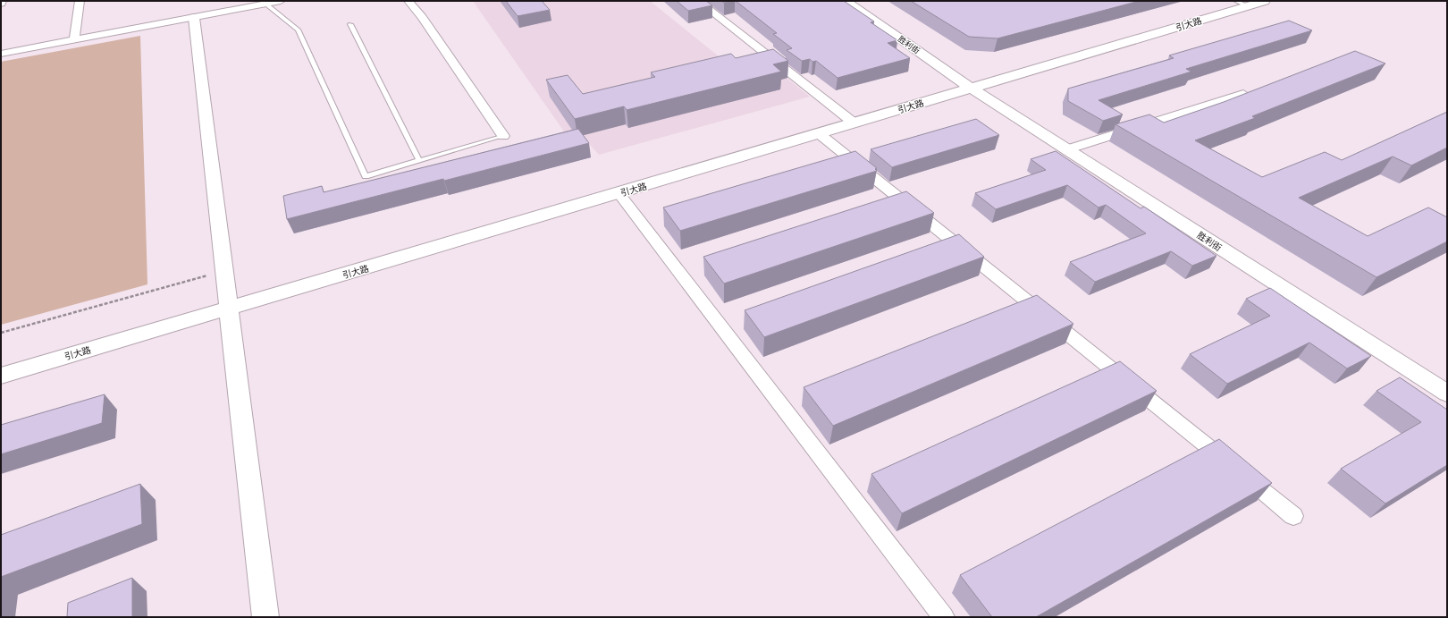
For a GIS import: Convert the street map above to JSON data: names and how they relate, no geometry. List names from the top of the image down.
{
  "streets": {
    "street": ["引大路", "胜利街"]
  },
  "crossings": [
    ["引大路", "胜利街"]
  ]
}
